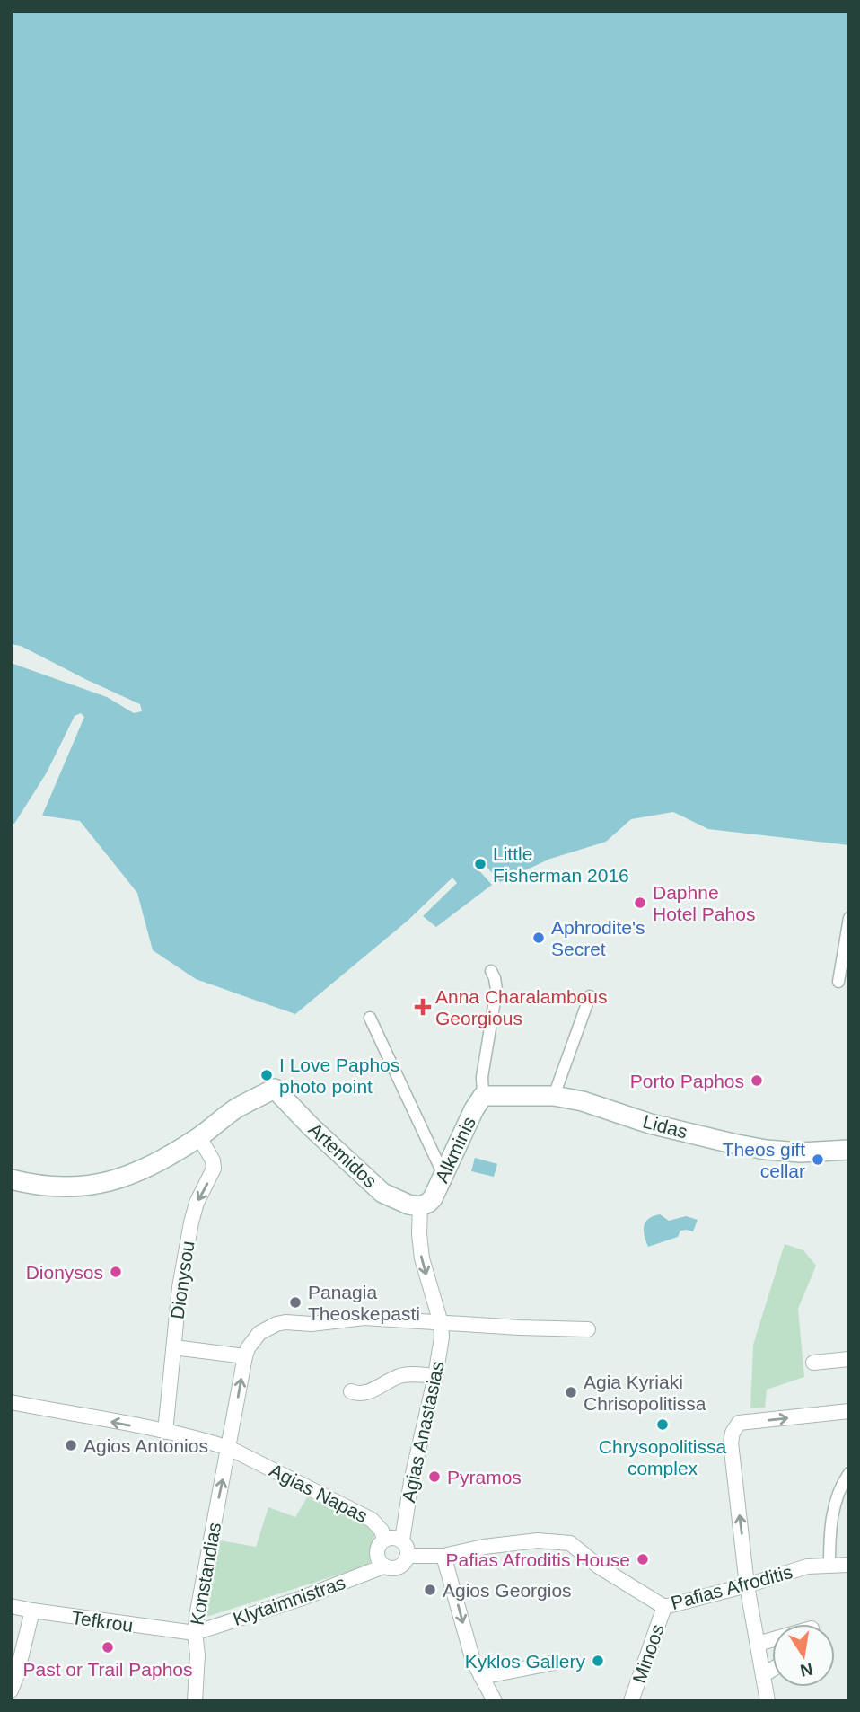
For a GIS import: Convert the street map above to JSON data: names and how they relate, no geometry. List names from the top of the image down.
{
  "streets": {
    "main road": ["Lidas", "Alkminis", "Artemidos"],
    "street": [
      "Dionysou",
      "Agias Anastasias",
      "Agias Napas",
      "Konstandias",
      "Pafias Afroditis",
      "Klytaimnistras",
      "Tefkrou",
      "Minoos"
    ]
  },
  "crossings": [
    ["Lidas", "Alkminis"],
    ["Alkminis", "Artemidos"],
    ["Artemidos", "Dionysou"],
    ["Dionysou", "Agias Napas"],
    ["Agias Anastasias", "Agias Napas"],
    ["Agias Anastasias", "Pafias Afroditis"],
    ["Agias Anastasias", "Klytaimnistras"],
    ["Agias Napas", "Konstandias"],
    ["Agias Napas", "Pafias Afroditis"],
    ["Agias Napas", "Klytaimnistras"],
    ["Konstandias", "Klytaimnistras"],
    ["Konstandias", "Tefkrou"],
    ["Pafias Afroditis", "Klytaimnistras"],
    ["Pafias Afroditis", "Minoos"],
    ["Klytaimnistras", "Tefkrou"]
  ],
  "one_way": ["Dionysou", "Agias Napas", "Konstandias"],
  "places": {
    "other": [
      "Little Fisherman 2016",
      "Daphne Hotel Pahos",
      "Aphrodite's Secret",
      "I Love Paphos photo point",
      "Porto Paphos",
      "Theos gift cellar",
      "Dionysos",
      "Panagia Theoskepasti",
      "Agia Kyriaki Chrisopolitissa",
      "Chrysopolitissa complex",
      "Agios Antonios",
      "Pyramos",
      "Pafias Afroditis House",
      "Agios Georgios",
      "Past or Trail Paphos",
      "Kyklos Gallery"
    ],
    "health": ["Anna Charalambous Georgious"]
  },
  "north": "bottom"
}
